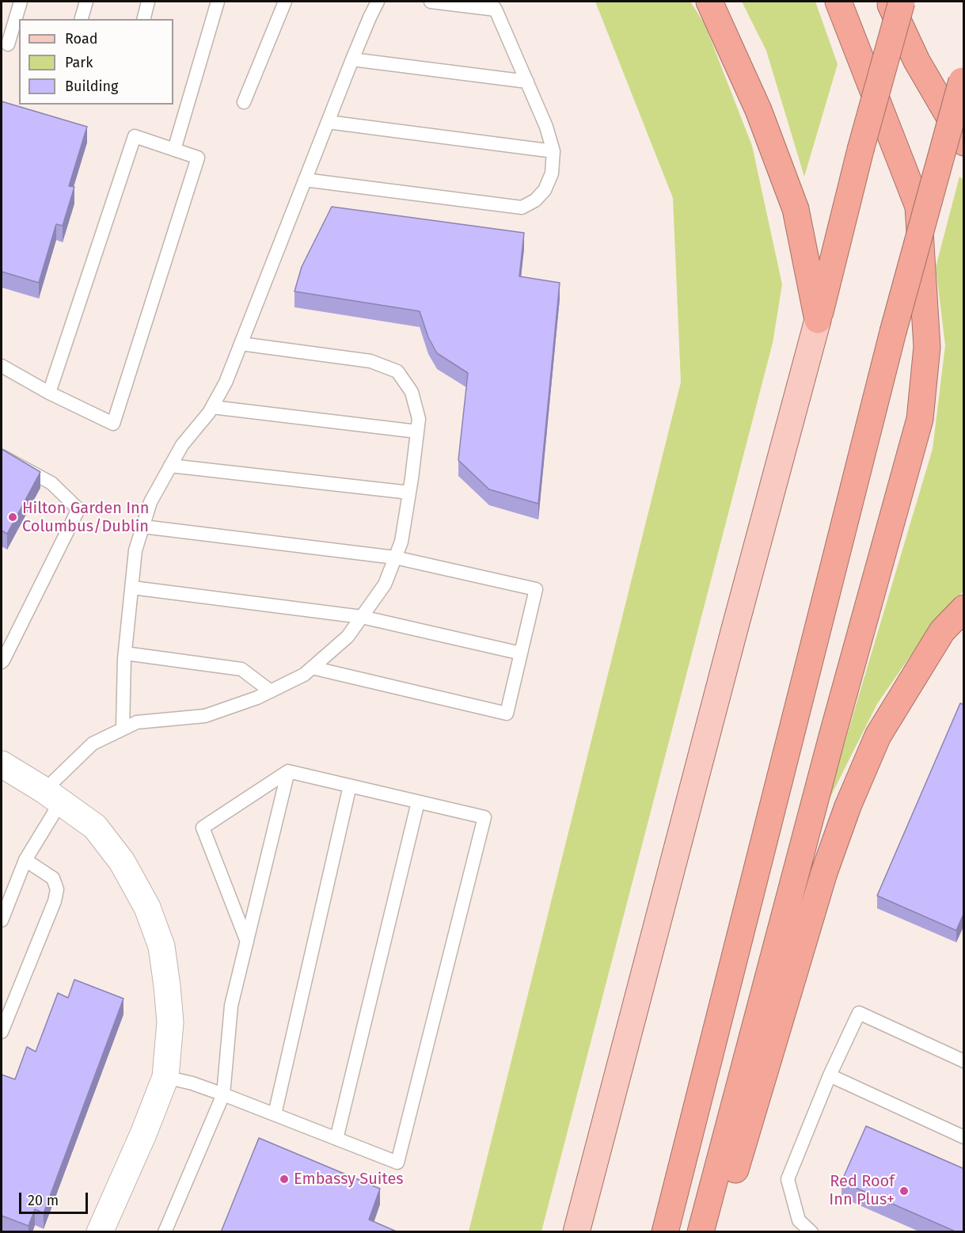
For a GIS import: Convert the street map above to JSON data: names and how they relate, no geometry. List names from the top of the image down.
{
  "places": ["Hilton Garden Inn Columbus/Dublin", "Embassy Suites", "Red Roof Inn Plus+"],
  "legend": ["Road", "Park", "Building"],
  "scale_bar": "20 m"
}
